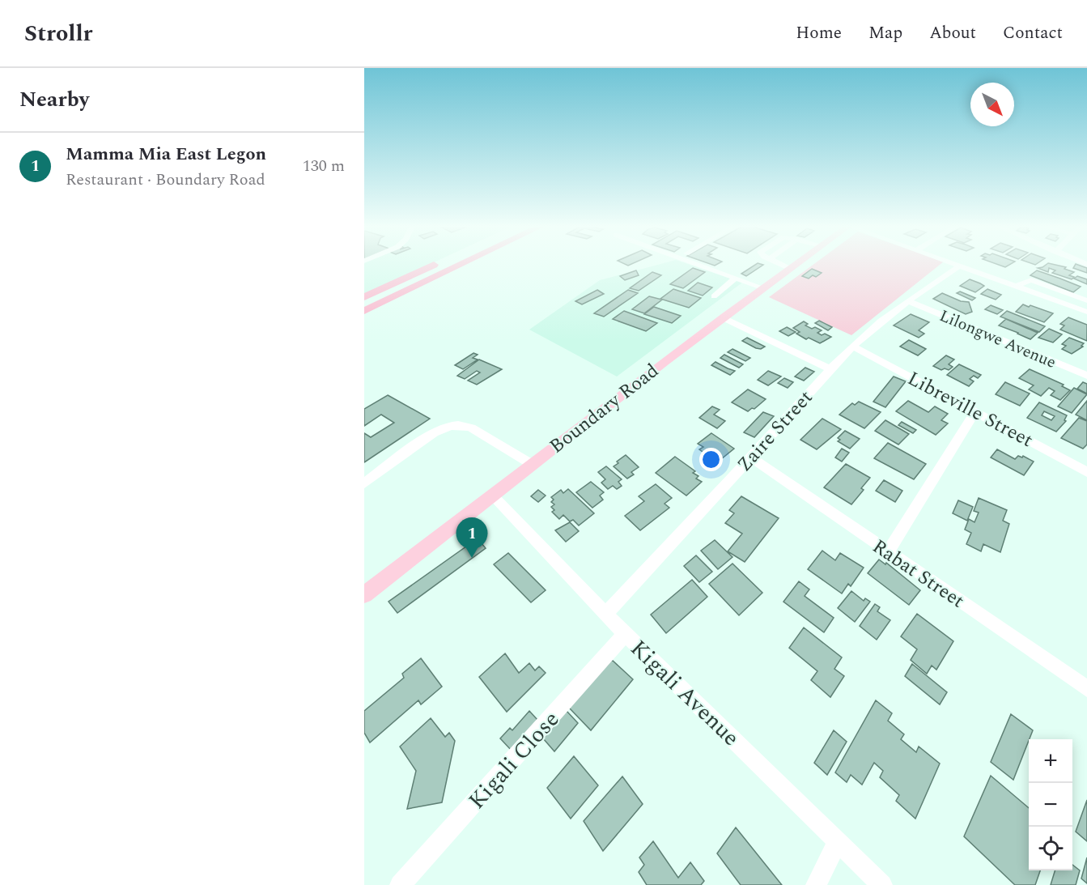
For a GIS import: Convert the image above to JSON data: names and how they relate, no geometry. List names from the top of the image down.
{
  "streets": {
    "main road": ["Boundary Road"],
    "street": [
      "Lilongwe Avenue",
      "Libreville Street",
      "Zaire Street",
      "Rabat Street",
      "Kigali Avenue",
      "Kigali Close"
    ]
  },
  "crossings": [
    ["Lilongwe Avenue", "Zaire Street"],
    ["Boundary Road", "Kigali Avenue"],
    ["Libreville Street", "Zaire Street"],
    ["Zaire Street", "Rabat Street"],
    ["Zaire Street", "Kigali Avenue"],
    ["Kigali Avenue", "Kigali Close"]
  ],
  "north": "bottom right",
  "page": {
    "header": "Strollr",
    "nav": [
      "Home",
      "Map",
      "About",
      "Contact"
    ],
    "heading": "Nearby",
    "list": [
      {
        "mark": "1",
        "name": "Mamma Mia East Legon",
        "note": "Restaurant · Boundary Road",
        "value": "130 m"
      }
    ],
    "pins": "1",
    "map_buttons": ["+", "−"]
  }
}
